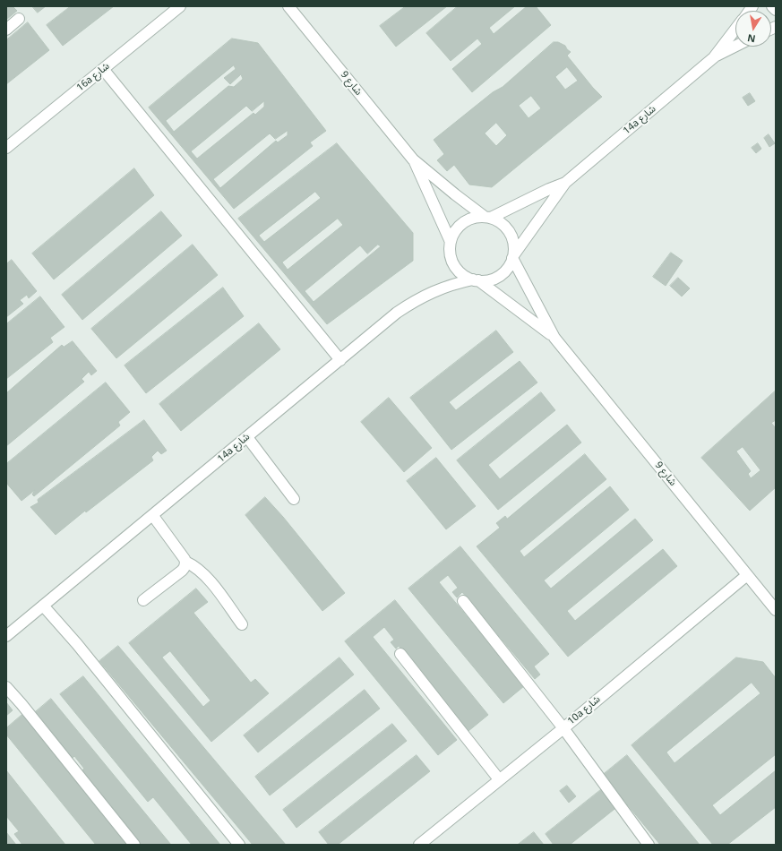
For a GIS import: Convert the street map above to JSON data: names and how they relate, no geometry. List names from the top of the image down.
{
  "streets": {
    "street": [
      "16a شارع",
      "شارع 9",
      "14a شارع",
      "10a شارع"
    ]
  },
  "crossings": [
    ["شارع 9", "14a شارع"],
    ["شارع 9", "10a شارع"]
  ],
  "north": "bottom"
}
